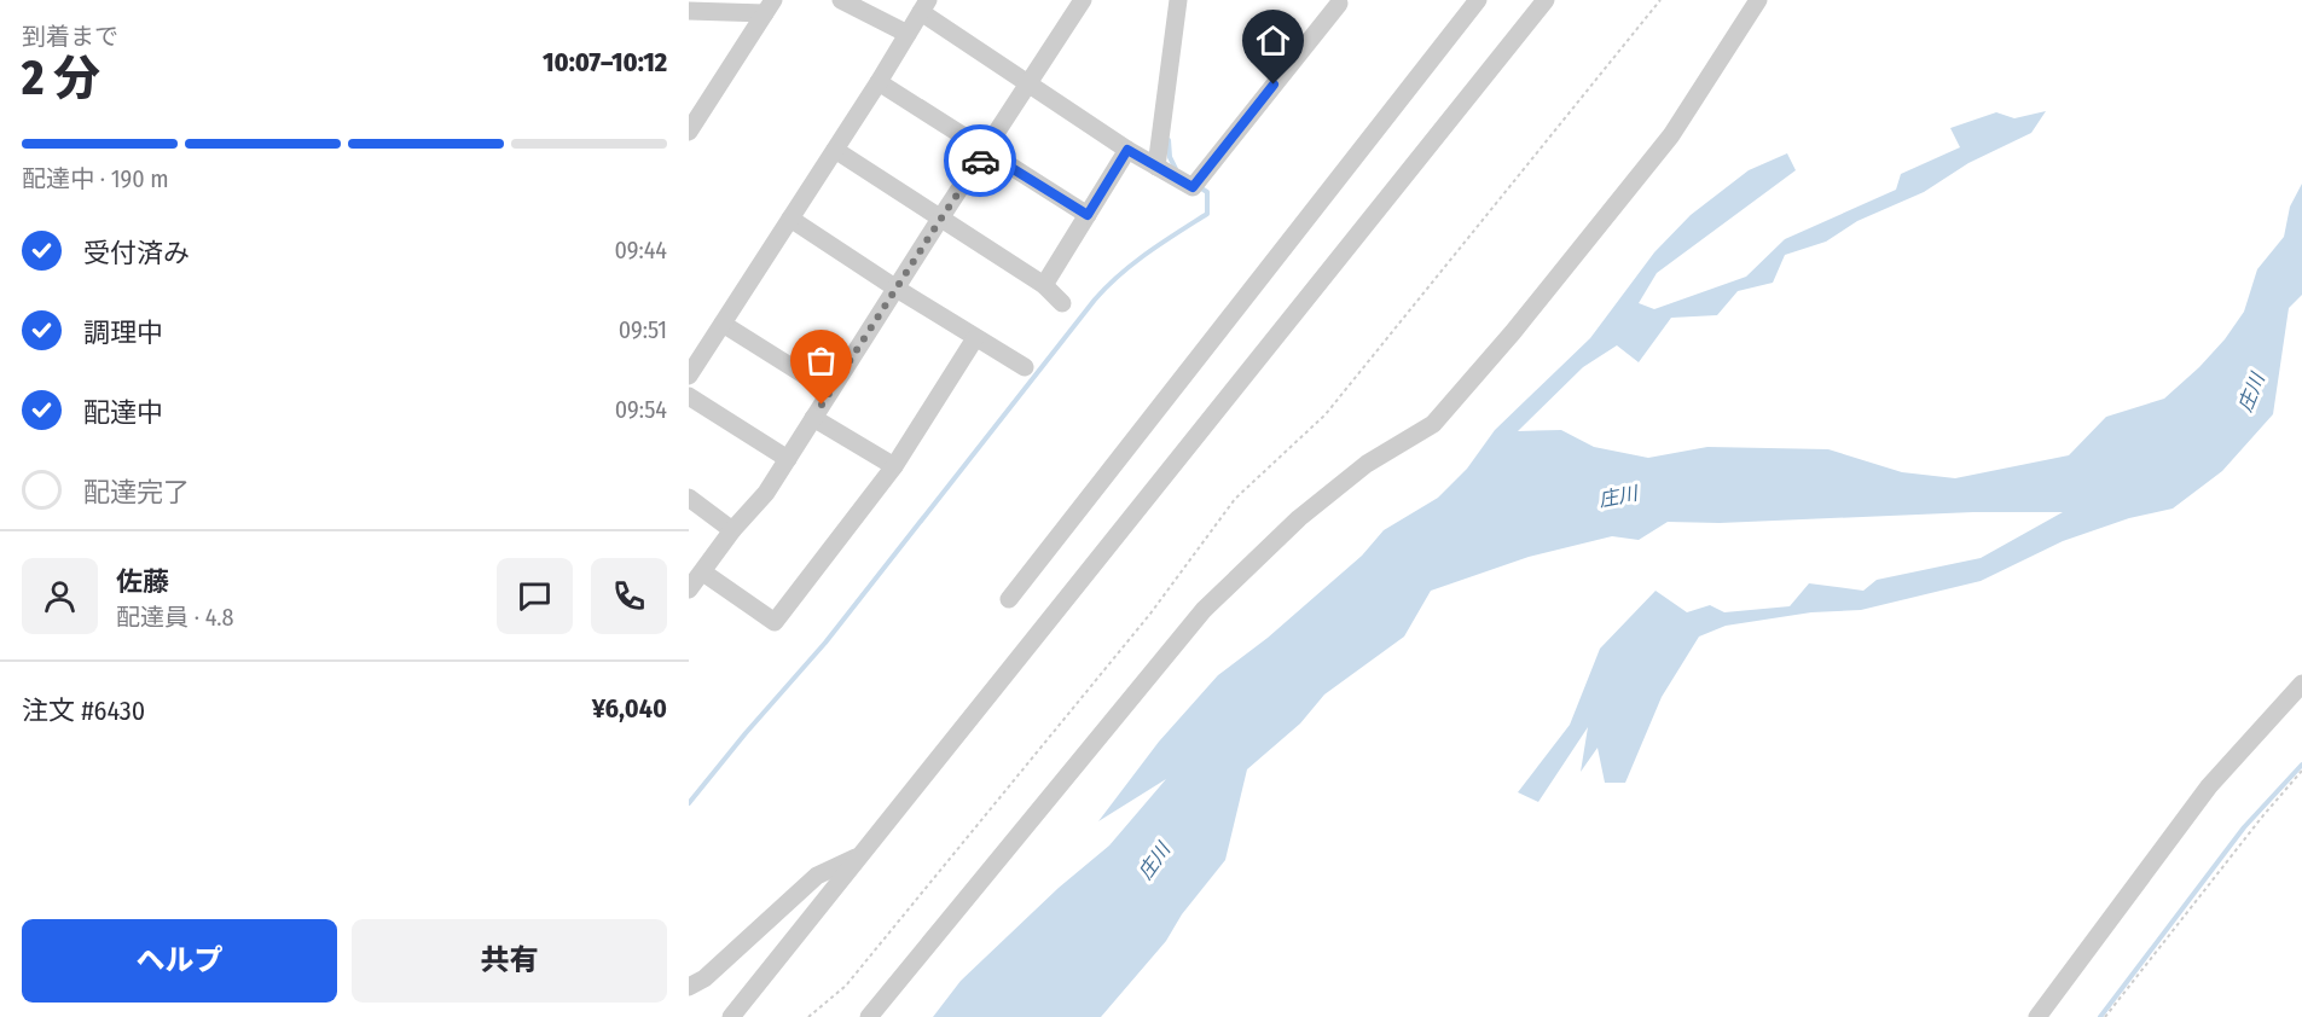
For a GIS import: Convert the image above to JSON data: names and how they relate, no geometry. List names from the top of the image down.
{
  "water": ["庄川"],
  "page": {
    "heading": ["2 分", "到着まで", "10:07–10:12"],
    "panel": [
      "佐藤",
      "配達員 · 4.8",
      "注文 #6430",
      "¥6,040"
    ],
    "bar": "配達中 · 190 m",
    "list": [
      ["受付済み", "09:44"],
      ["調理中", "09:51"],
      ["配達中", "09:54"],
      "配達完了"
    ],
    "buttons": ["ヘルプ", "共有"]
  }
}
